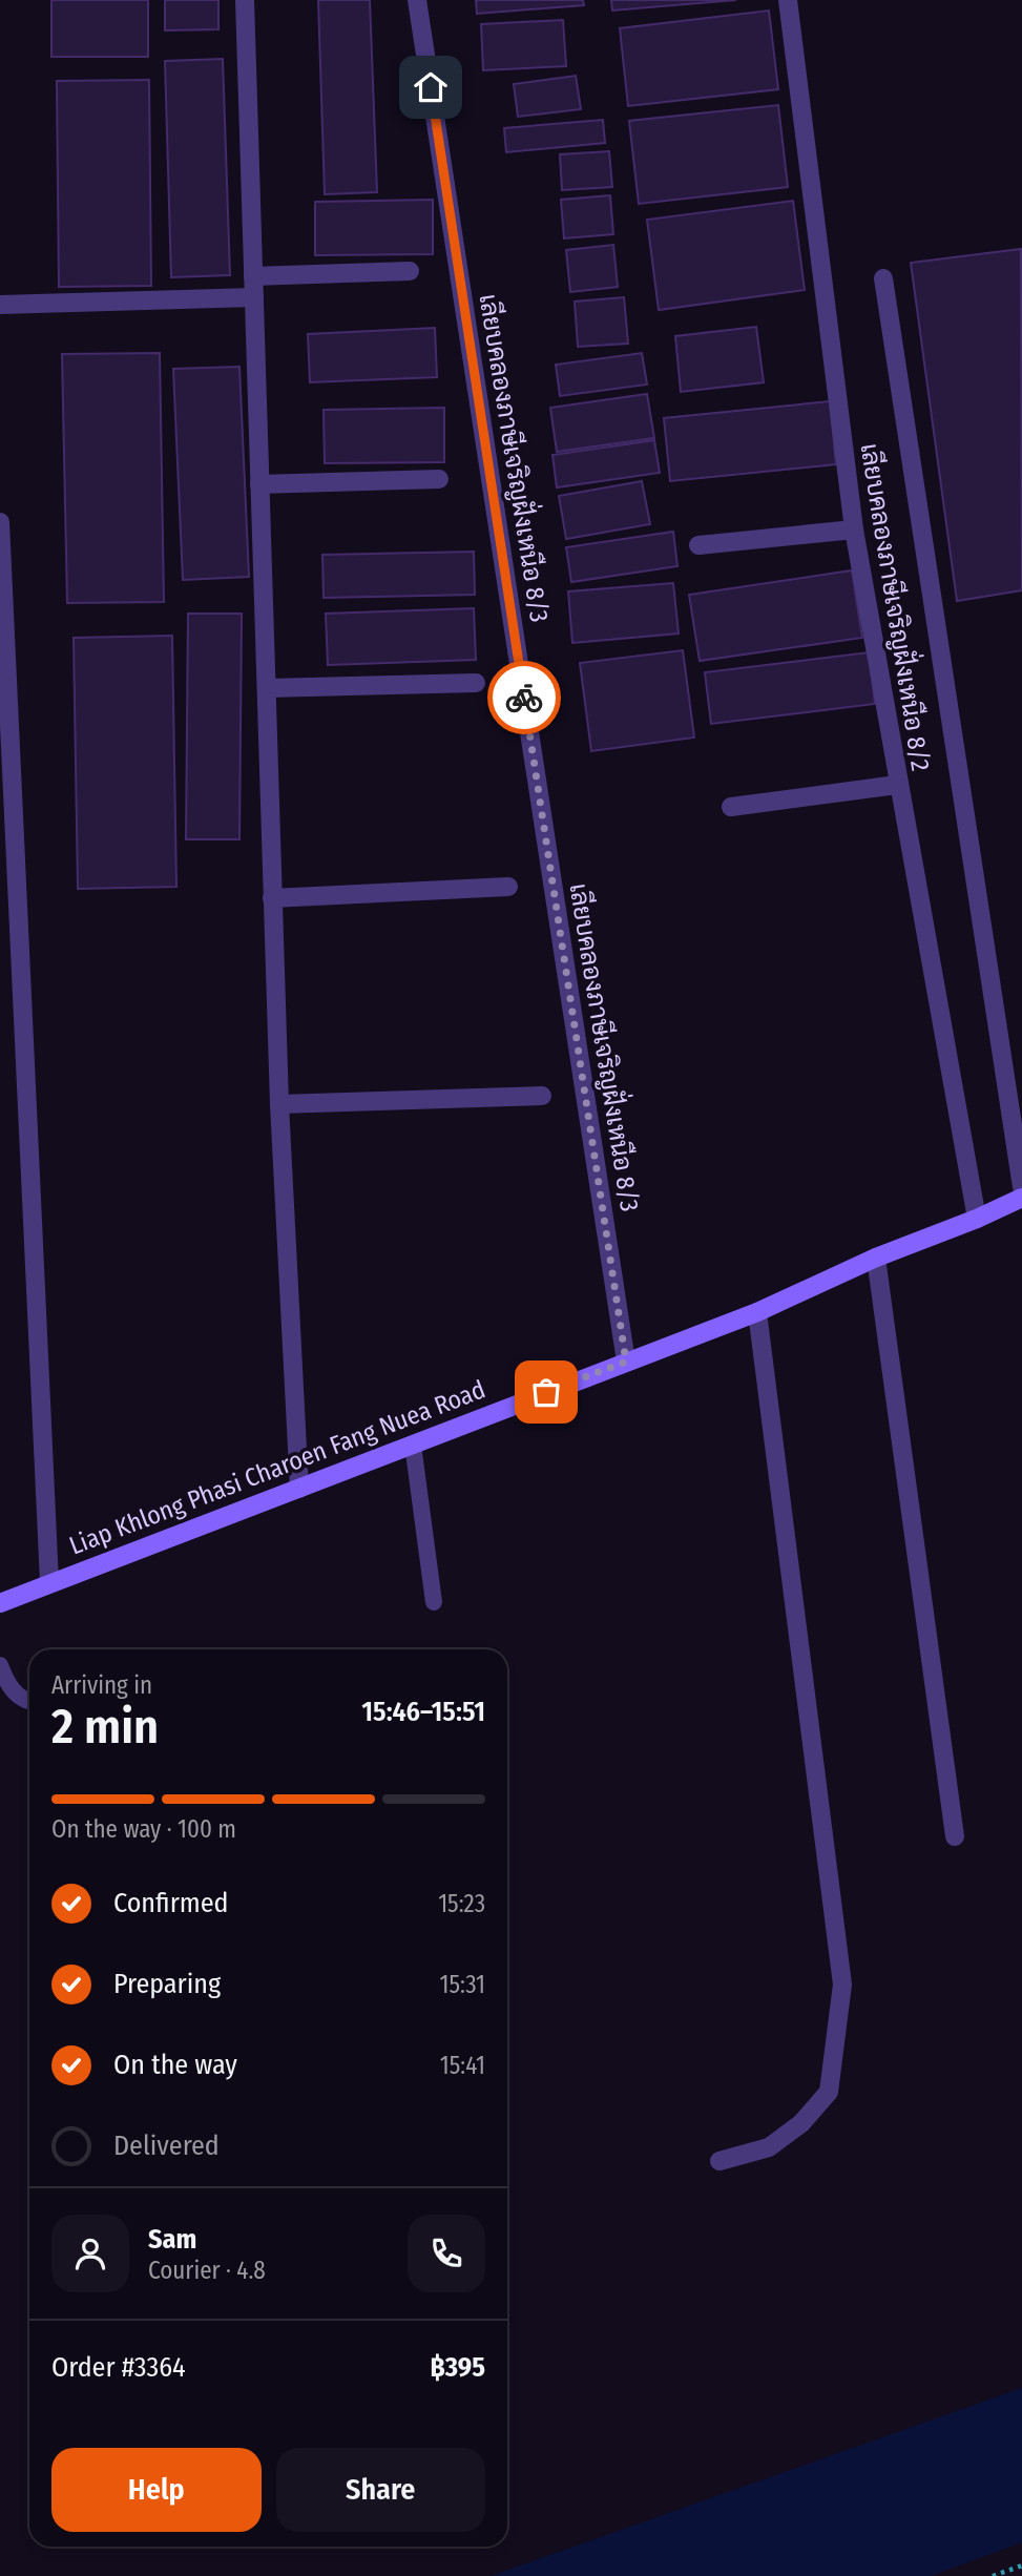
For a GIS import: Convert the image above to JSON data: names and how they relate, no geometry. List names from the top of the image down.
{
  "streets": {
    "main road": ["Liap Khlong Phasi Charoen Fang Nuea Road"],
    "street": ["เลียบคลองภาษีเจริญฝั่งเหนือ 8/3", "เลียบคลองภาษีเจริญฝั่งเหนือ 8/2"]
  },
  "crossings": [
    ["เลียบคลองภาษีเจริญฝั่งเหนือ 8/3", "Liap Khlong Phasi Charoen Fang Nuea Road"],
    ["เลียบคลองภาษีเจริญฝั่งเหนือ 8/2", "Liap Khlong Phasi Charoen Fang Nuea Road"]
  ],
  "page": {
    "heading": ["2 min", "Arriving in", "15:46–15:51"],
    "panel": [
      "Sam",
      "Courier · 4.8",
      "Order #3364",
      "฿395"
    ],
    "bar": "On the way · 100 m",
    "list": [
      ["Confirmed", "15:23"],
      ["Preparing", "15:31"],
      ["On the way", "15:41"],
      "Delivered"
    ],
    "buttons": ["Help", "Share"]
  }
}
